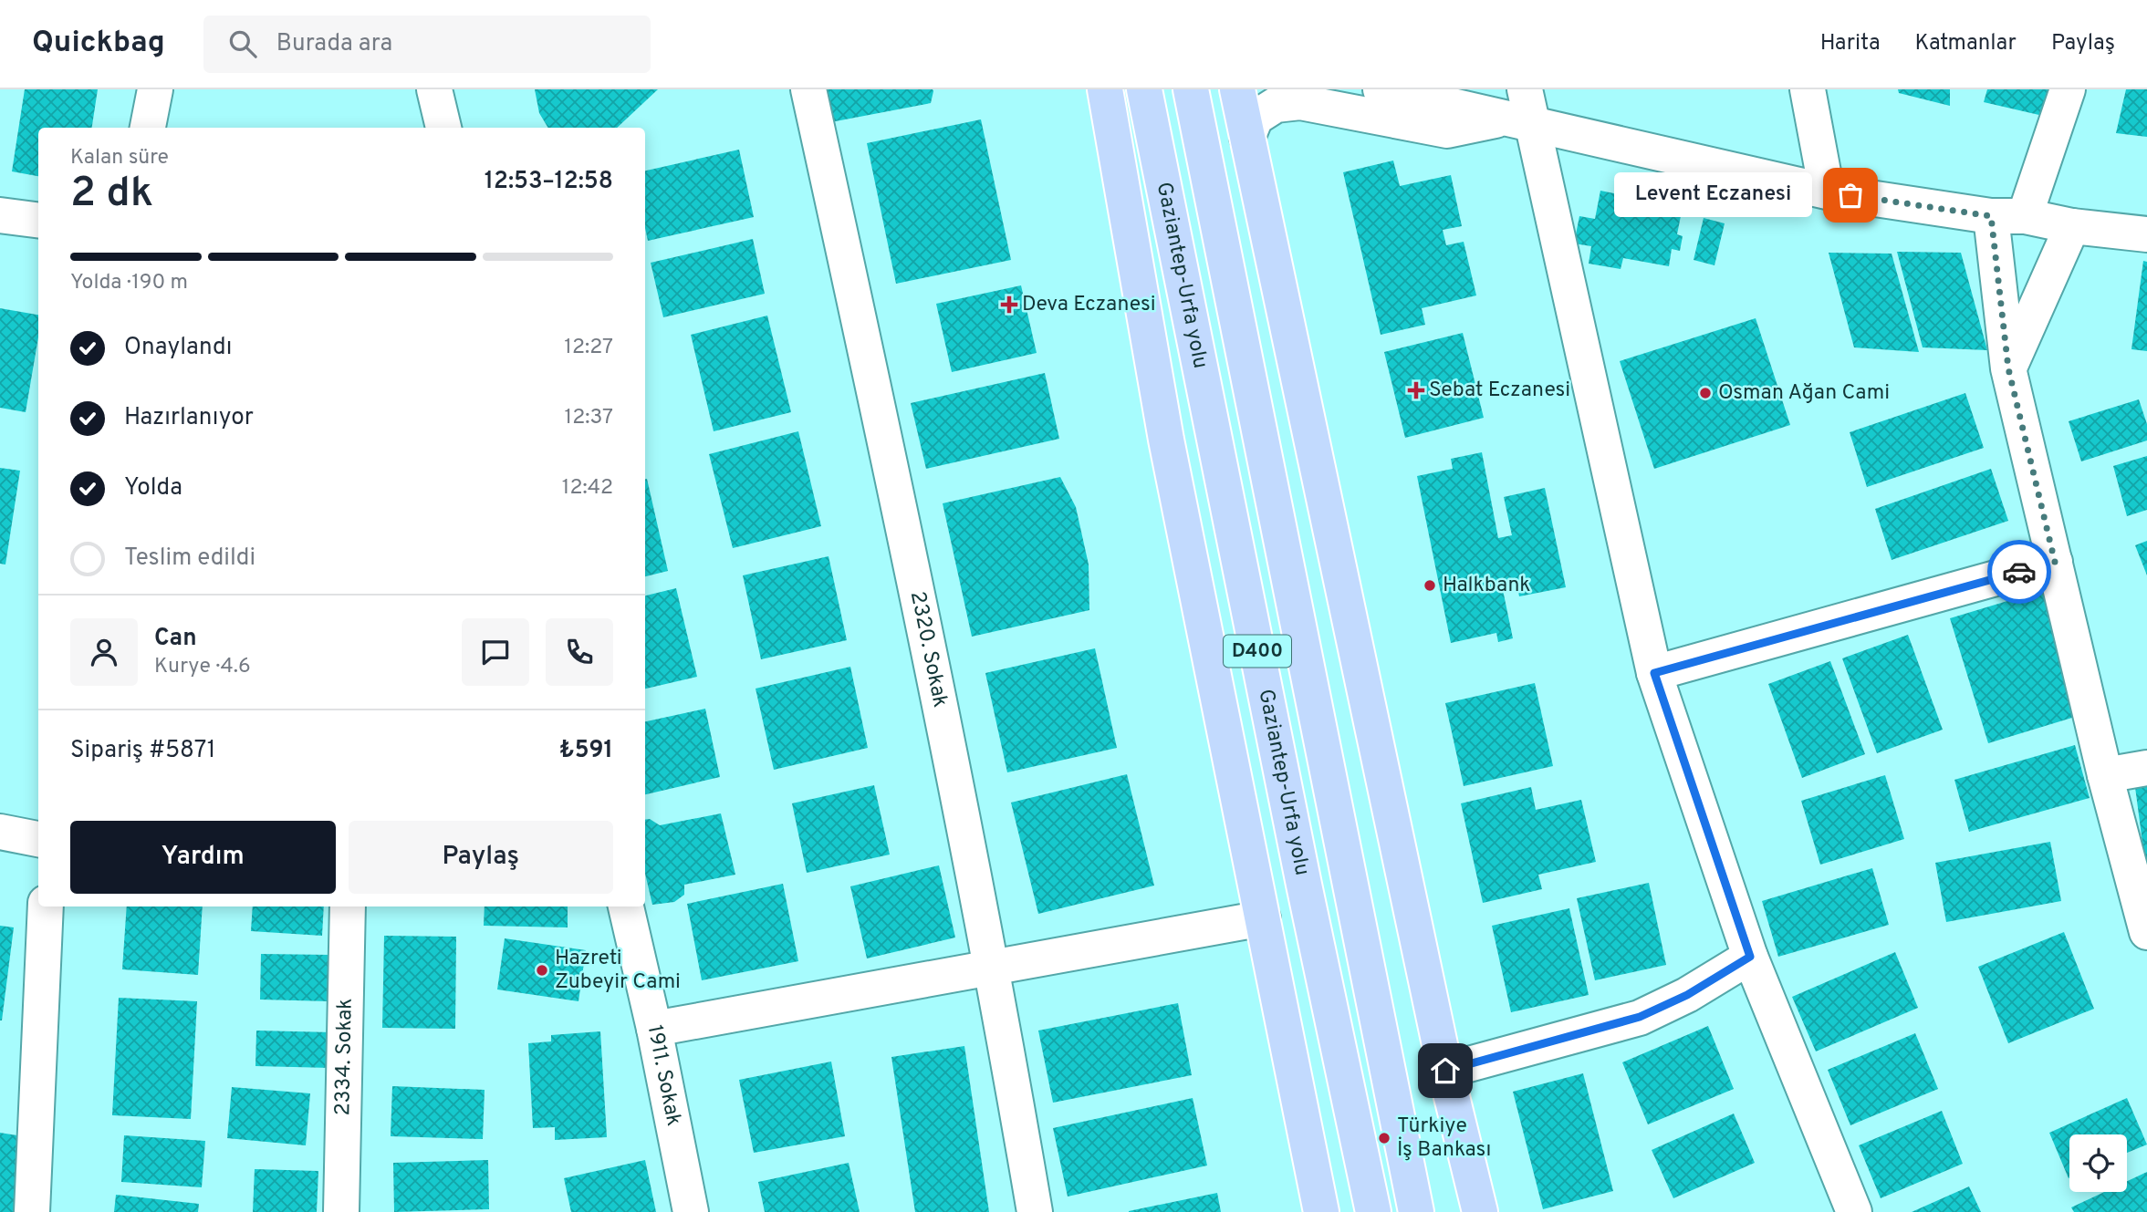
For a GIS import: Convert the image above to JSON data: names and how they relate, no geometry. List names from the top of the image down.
{
  "streets": {
    "highway": ["Gaziantep-Urfa yolu", "D400"],
    "street": ["2320. Sokak", "2334. Sokak", "1911. Sokak"]
  },
  "places": {
    "other": [
      "Levent Eczanesi",
      "Osman Ağan Cami",
      "Halkbank",
      "Hazreti Zubeyir Cami",
      "Türkiye İş Bankası"
    ],
    "health": ["Deva Eczanesi", "Sebat Eczanesi"]
  },
  "page": {
    "header": "Quickbag",
    "search": "Burada ara",
    "nav": ["Harita", "Katmanlar", "Paylaş"],
    "heading": ["2 dk", "Kalan süre", "12:53–12:58"],
    "panel": [
      "Can",
      "Kurye · 4.6",
      "Sipariş #5871",
      "₺591"
    ],
    "bubble": "Levent Eczanesi",
    "bar": "Yolda · 190 m",
    "list": [
      ["Onaylandı", "12:27"],
      ["Hazırlanıyor", "12:37"],
      ["Yolda", "12:42"],
      "Teslim edildi"
    ],
    "buttons": ["Yardım", "Paylaş"]
  }
}
